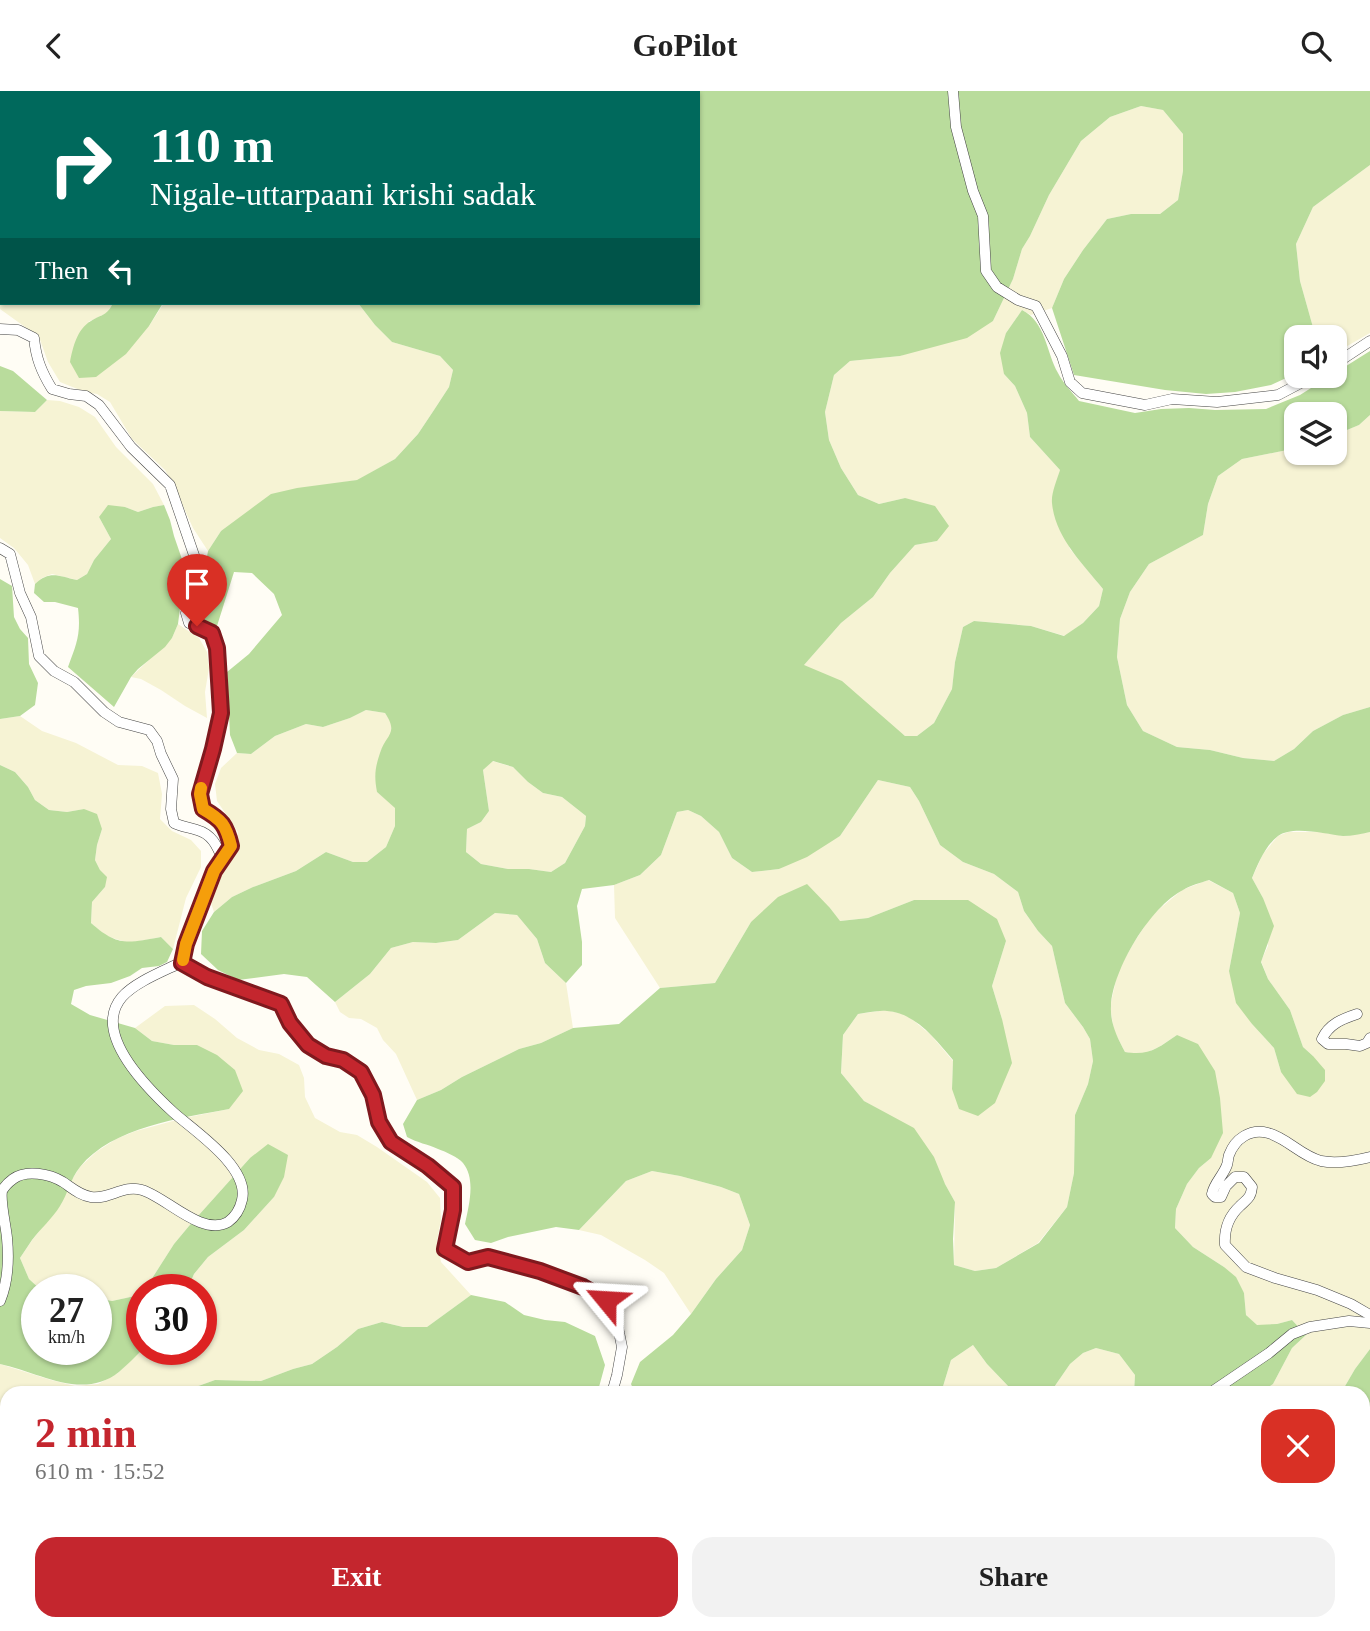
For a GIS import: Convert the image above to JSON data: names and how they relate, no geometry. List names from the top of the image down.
{
  "page": {
    "header": "GoPilot",
    "turn": ["110 m", "Nigale-uttarpaani krishi sadak"],
    "then": "Then",
    "speed": "27 km/h",
    "limit": "30",
    "heading": ["2 min", "610 m · 15:52"],
    "buttons": ["Exit", "Share"]
  }
}
